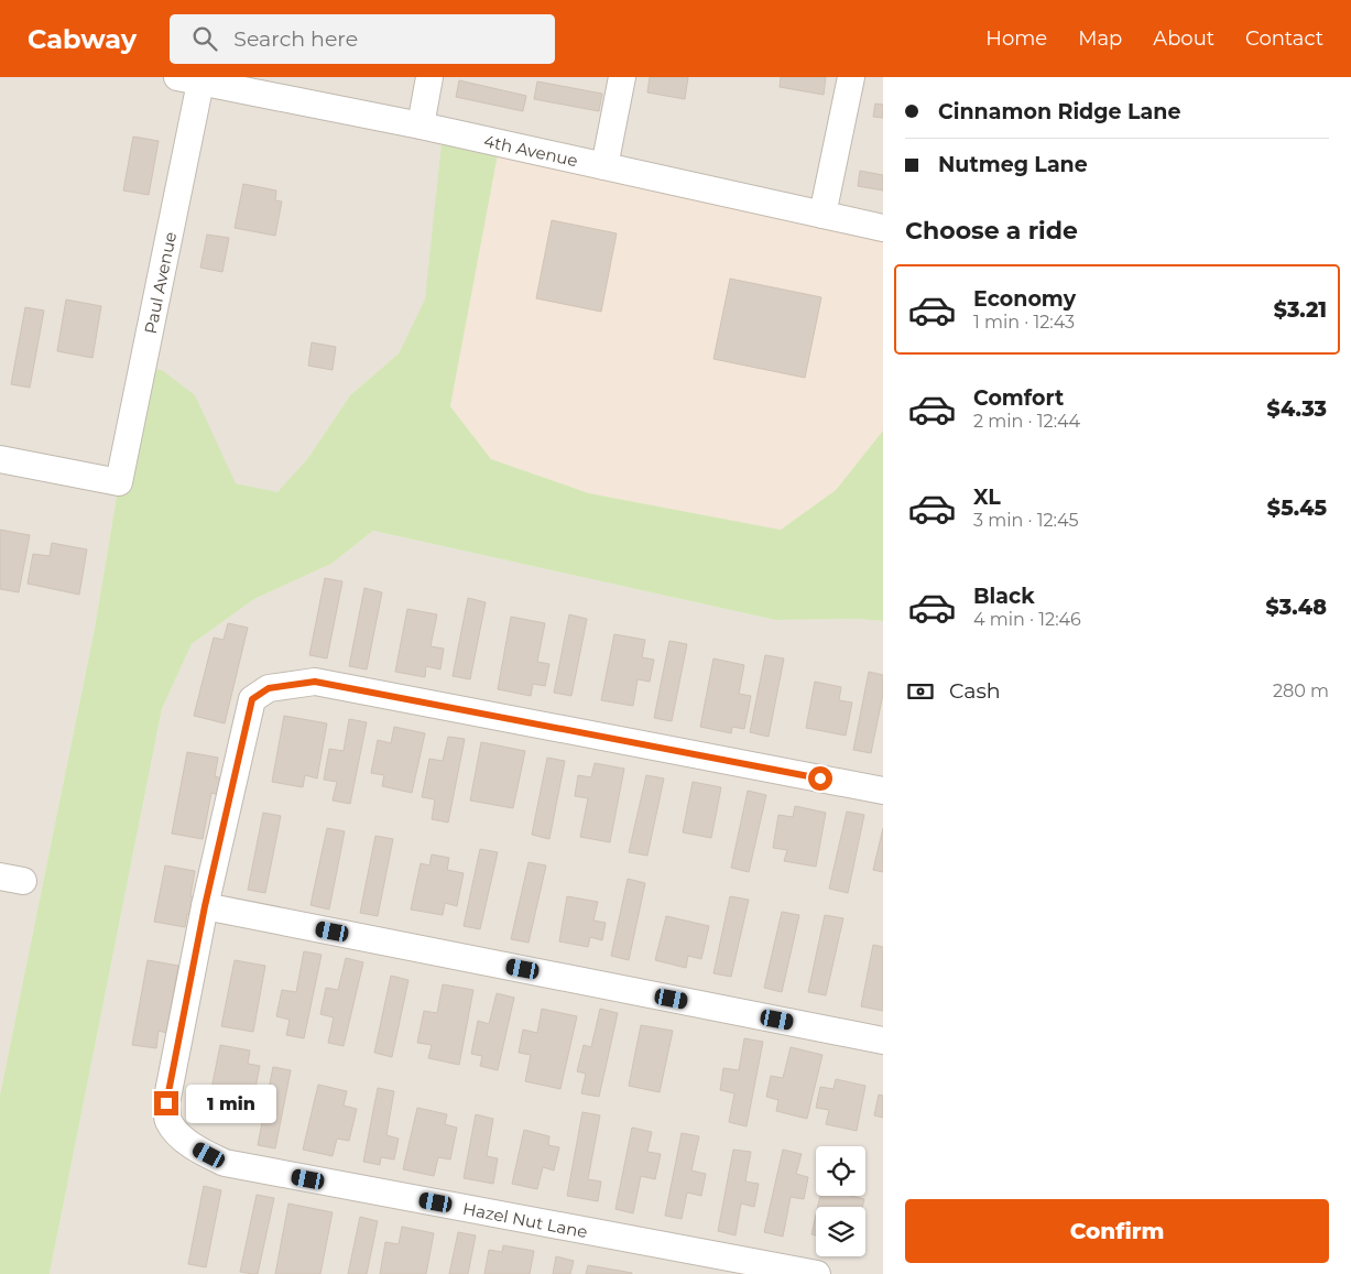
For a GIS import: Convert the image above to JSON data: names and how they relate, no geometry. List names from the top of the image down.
{
  "streets": {
    "street": ["4th Avenue", "Paul Avenue", "Hazel Nut Lane"]
  },
  "crossings": [
    ["4th Avenue", "Paul Avenue"]
  ],
  "page": {
    "header": "Cabway",
    "search": "Search here",
    "nav": [
      "Home",
      "Map",
      "About",
      "Contact"
    ],
    "banner": ["Cinnamon Ridge Lane", "Nutmeg Lane"],
    "heading": "Choose a ride",
    "list": [
      {
        "name": "Economy",
        "note": "1 min · 12:43",
        "value": "$3.21"
      },
      {
        "name": "Comfort",
        "note": "2 min · 12:44",
        "value": "$4.33"
      },
      {
        "name": "XL",
        "note": "3 min · 12:45",
        "value": "$5.45"
      },
      {
        "name": "Black",
        "note": "4 min · 12:46",
        "value": "$3.48"
      }
    ],
    "pay": ["Cash", "280 m"],
    "bubble": "1 min",
    "buttons": "Confirm"
  }
}
